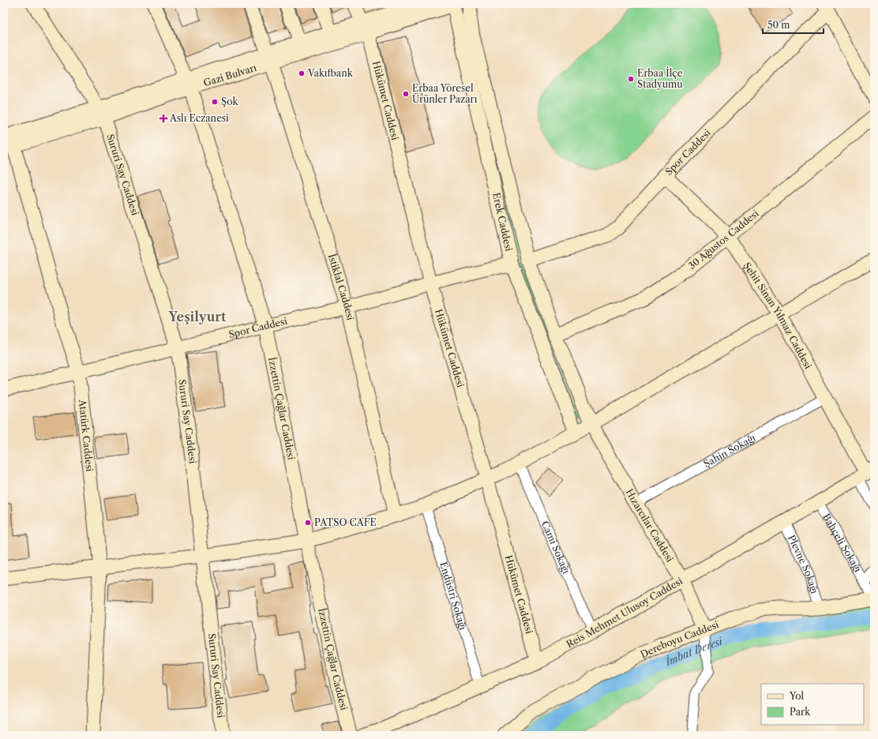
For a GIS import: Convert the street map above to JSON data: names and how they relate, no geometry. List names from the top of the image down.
{
  "streets": {
    "street": [
      "Gazi Bulvarı",
      "Hükümet Caddesi",
      "Spor Caddesi",
      "Sururi Say Caddesi",
      "Erek Caddesi",
      "30 Ağustos Caddesi",
      "İstiklal Caddesi",
      "Şehit Sinan Yılmaz Caddesi",
      "İzzettin Çağlar Caddesi",
      "Atatürk Caddesi",
      "Şahin Sokağı",
      "Hızarcılar Caddesi",
      "Bahçeli Sokağı",
      "Cami Sokağı",
      "Plevne Sokağı",
      "Endüstri Sokağı",
      "Reis Mehmet Ulusoy Caddesi",
      "Dereboyu Caddesi"
    ]
  },
  "crossings": [
    ["Gazi Bulvarı", "Hükümet Caddesi"],
    ["Gazi Bulvarı", "Sururi Say Caddesi"],
    ["Gazi Bulvarı", "Erek Caddesi"],
    ["Gazi Bulvarı", "İstiklal Caddesi"],
    ["Gazi Bulvarı", "İzzettin Çağlar Caddesi"],
    ["Gazi Bulvarı", "Atatürk Caddesi"],
    ["Hükümet Caddesi", "Spor Caddesi"],
    ["Hükümet Caddesi", "Reis Mehmet Ulusoy Caddesi"],
    ["Spor Caddesi", "Sururi Say Caddesi"],
    ["Spor Caddesi", "Erek Caddesi"],
    ["Spor Caddesi", "İstiklal Caddesi"],
    ["Spor Caddesi", "Şehit Sinan Yılmaz Caddesi"],
    ["Spor Caddesi", "İzzettin Çağlar Caddesi"],
    ["Spor Caddesi", "Atatürk Caddesi"],
    ["Erek Caddesi", "30 Ağustos Caddesi"],
    ["Erek Caddesi", "Hızarcılar Caddesi"],
    ["30 Ağustos Caddesi", "Şehit Sinan Yılmaz Caddesi"],
    ["Şehit Sinan Yılmaz Caddesi", "Şahin Sokağı"],
    ["Şehit Sinan Yılmaz Caddesi", "Reis Mehmet Ulusoy Caddesi"],
    ["Şahin Sokağı", "Hızarcılar Caddesi"],
    ["Hızarcılar Caddesi", "Reis Mehmet Ulusoy Caddesi"],
    ["Hızarcılar Caddesi", "Dereboyu Caddesi"],
    ["Bahçeli Sokağı", "Reis Mehmet Ulusoy Caddesi"],
    ["Bahçeli Sokağı", "Dereboyu Caddesi"],
    ["Cami Sokağı", "Reis Mehmet Ulusoy Caddesi"],
    ["Plevne Sokağı", "Reis Mehmet Ulusoy Caddesi"],
    ["Plevne Sokağı", "Dereboyu Caddesi"],
    ["Endüstri Sokağı", "Reis Mehmet Ulusoy Caddesi"]
  ],
  "districts": ["Yeşilyurt"],
  "water": ["İmbat Deresi"],
  "places": {
    "other": [
      "Vakıfbank",
      "Erbaa İlçe Stadyumu",
      "Erbaa Yöresel Ürünler Pazarı",
      "Şok",
      "PATSO CAFE"
    ],
    "health": ["Aslı Eczanesi"]
  },
  "legend": ["Yol", "Park"],
  "scale_bar": "50 m"
}
